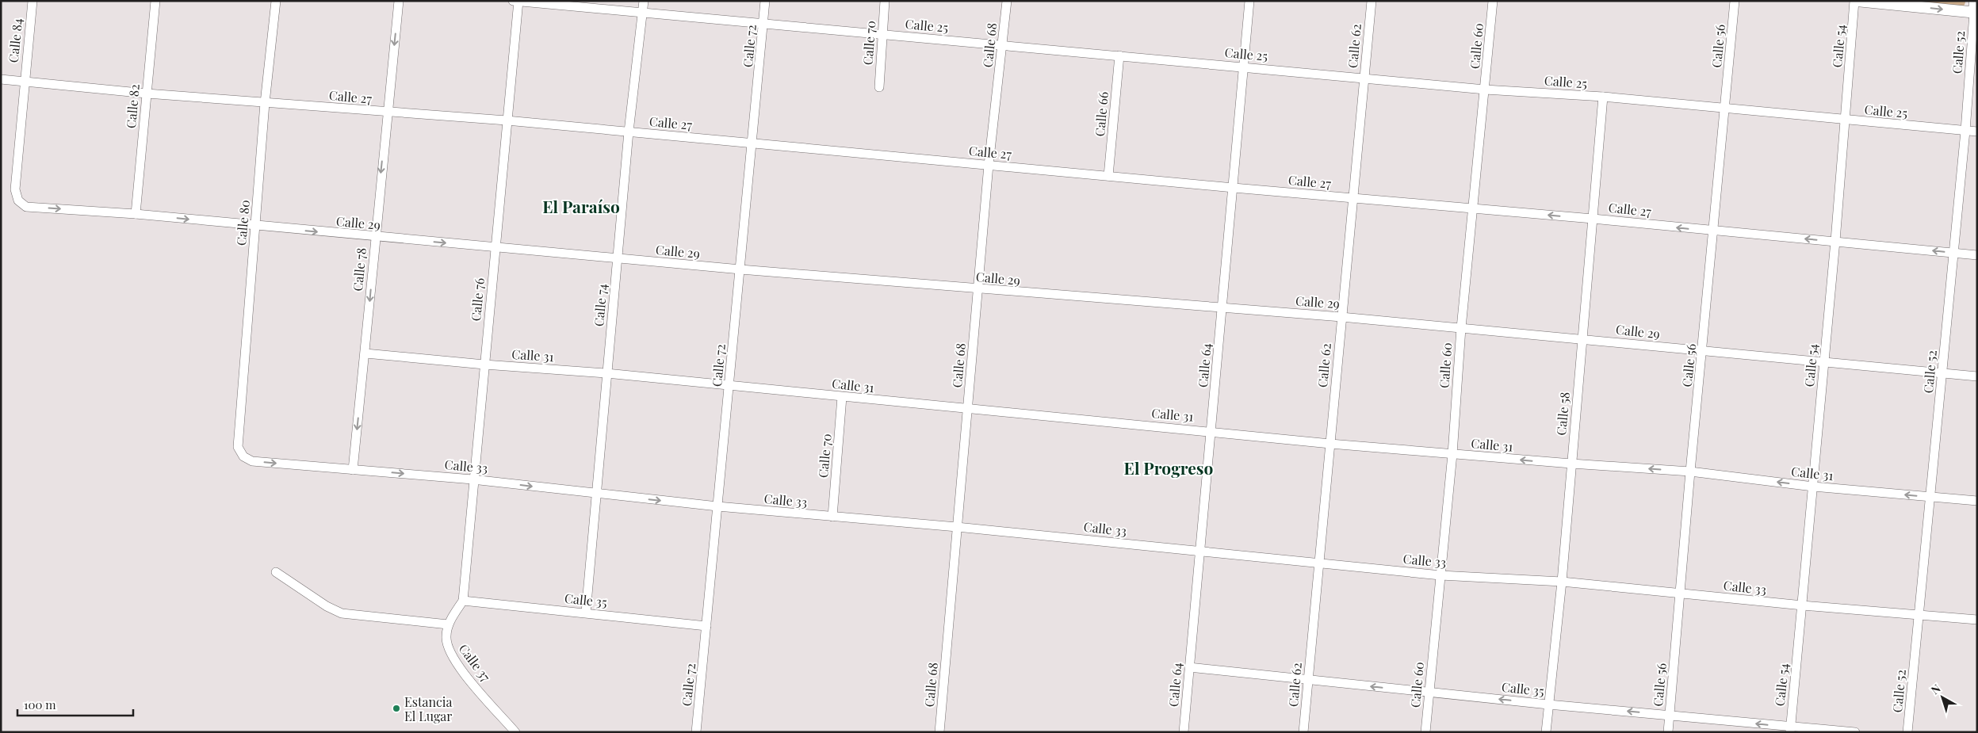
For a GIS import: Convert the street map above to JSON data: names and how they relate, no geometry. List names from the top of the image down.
{
  "streets": {
    "street": [
      "Calle 25",
      "Calle 84",
      "Calle 70",
      "Calle 68",
      "Calle 72",
      "Calle 62",
      "Calle 60",
      "Calle 56",
      "Calle 54",
      "Calle 52",
      "Calle 27",
      "Calle 82",
      "Calle 66",
      "Calle 80",
      "Calle 29",
      "Calle 78",
      "Calle 76",
      "Calle 74",
      "Calle 31",
      "Calle 64",
      "Calle 58",
      "Calle 33",
      "Calle 35",
      "Calle 37"
    ]
  },
  "crossings": [
    ["Calle 25", "Calle 70"],
    ["Calle 25", "Calle 68"],
    ["Calle 25", "Calle 72"],
    ["Calle 25", "Calle 62"],
    ["Calle 25", "Calle 60"],
    ["Calle 25", "Calle 56"],
    ["Calle 25", "Calle 54"],
    ["Calle 25", "Calle 52"],
    ["Calle 25", "Calle 66"],
    ["Calle 25", "Calle 76"],
    ["Calle 25", "Calle 74"],
    ["Calle 25", "Calle 64"],
    ["Calle 25", "Calle 58"],
    ["Calle 84", "Calle 27"],
    ["Calle 84", "Calle 29"],
    ["Calle 70", "Calle 31"],
    ["Calle 70", "Calle 33"],
    ["Calle 68", "Calle 27"],
    ["Calle 68", "Calle 29"],
    ["Calle 68", "Calle 31"],
    ["Calle 68", "Calle 33"],
    ["Calle 72", "Calle 27"],
    ["Calle 72", "Calle 29"],
    ["Calle 72", "Calle 31"],
    ["Calle 72", "Calle 33"],
    ["Calle 72", "Calle 35"],
    ["Calle 62", "Calle 27"],
    ["Calle 62", "Calle 29"],
    ["Calle 62", "Calle 31"],
    ["Calle 62", "Calle 33"],
    ["Calle 62", "Calle 35"],
    ["Calle 60", "Calle 27"],
    ["Calle 60", "Calle 29"],
    ["Calle 60", "Calle 31"],
    ["Calle 60", "Calle 33"],
    ["Calle 60", "Calle 35"],
    ["Calle 56", "Calle 27"],
    ["Calle 56", "Calle 29"],
    ["Calle 56", "Calle 31"],
    ["Calle 56", "Calle 33"],
    ["Calle 56", "Calle 35"],
    ["Calle 54", "Calle 27"],
    ["Calle 54", "Calle 29"],
    ["Calle 54", "Calle 31"],
    ["Calle 54", "Calle 33"],
    ["Calle 54", "Calle 35"],
    ["Calle 52", "Calle 27"],
    ["Calle 52", "Calle 29"],
    ["Calle 52", "Calle 31"],
    ["Calle 52", "Calle 33"],
    ["Calle 27", "Calle 82"],
    ["Calle 27", "Calle 66"],
    ["Calle 27", "Calle 80"],
    ["Calle 27", "Calle 78"],
    ["Calle 27", "Calle 76"],
    ["Calle 27", "Calle 74"],
    ["Calle 27", "Calle 64"],
    ["Calle 27", "Calle 58"],
    ["Calle 82", "Calle 29"],
    ["Calle 80", "Calle 29"],
    ["Calle 80", "Calle 33"],
    ["Calle 29", "Calle 78"],
    ["Calle 29", "Calle 76"],
    ["Calle 29", "Calle 74"],
    ["Calle 29", "Calle 64"],
    ["Calle 29", "Calle 58"],
    ["Calle 78", "Calle 31"],
    ["Calle 78", "Calle 33"],
    ["Calle 76", "Calle 31"],
    ["Calle 76", "Calle 33"],
    ["Calle 76", "Calle 35"],
    ["Calle 74", "Calle 31"],
    ["Calle 74", "Calle 33"],
    ["Calle 74", "Calle 35"],
    ["Calle 31", "Calle 64"],
    ["Calle 31", "Calle 58"],
    ["Calle 64", "Calle 33"],
    ["Calle 64", "Calle 35"],
    ["Calle 58", "Calle 33"],
    ["Calle 58", "Calle 35"]
  ],
  "one_way": ["Calle 78", "Calle 35"],
  "districts": ["El Paraíso", "El Progreso"],
  "places": ["Estancia El Lugar"],
  "scale_bar": "100 m",
  "north": "top left"
}
